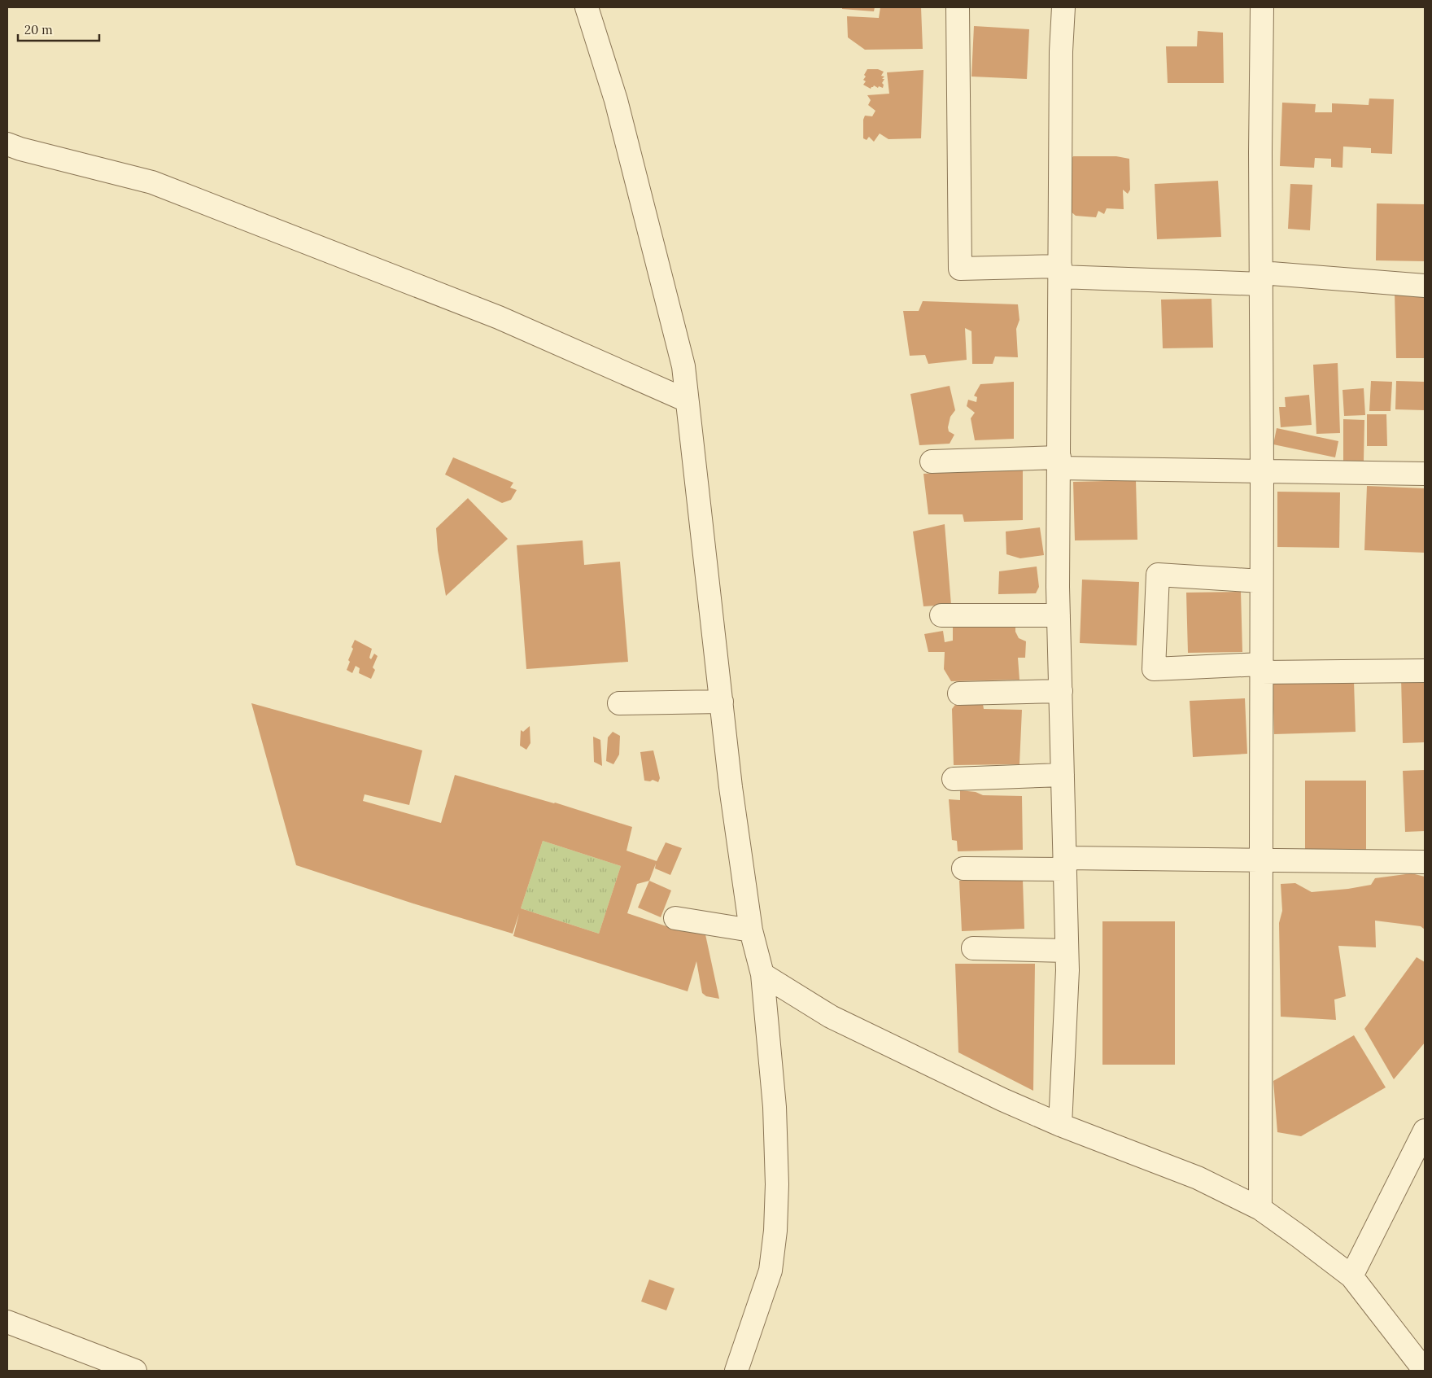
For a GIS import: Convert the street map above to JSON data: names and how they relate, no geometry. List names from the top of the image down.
{
  "scale_bar": "20 m"
}
